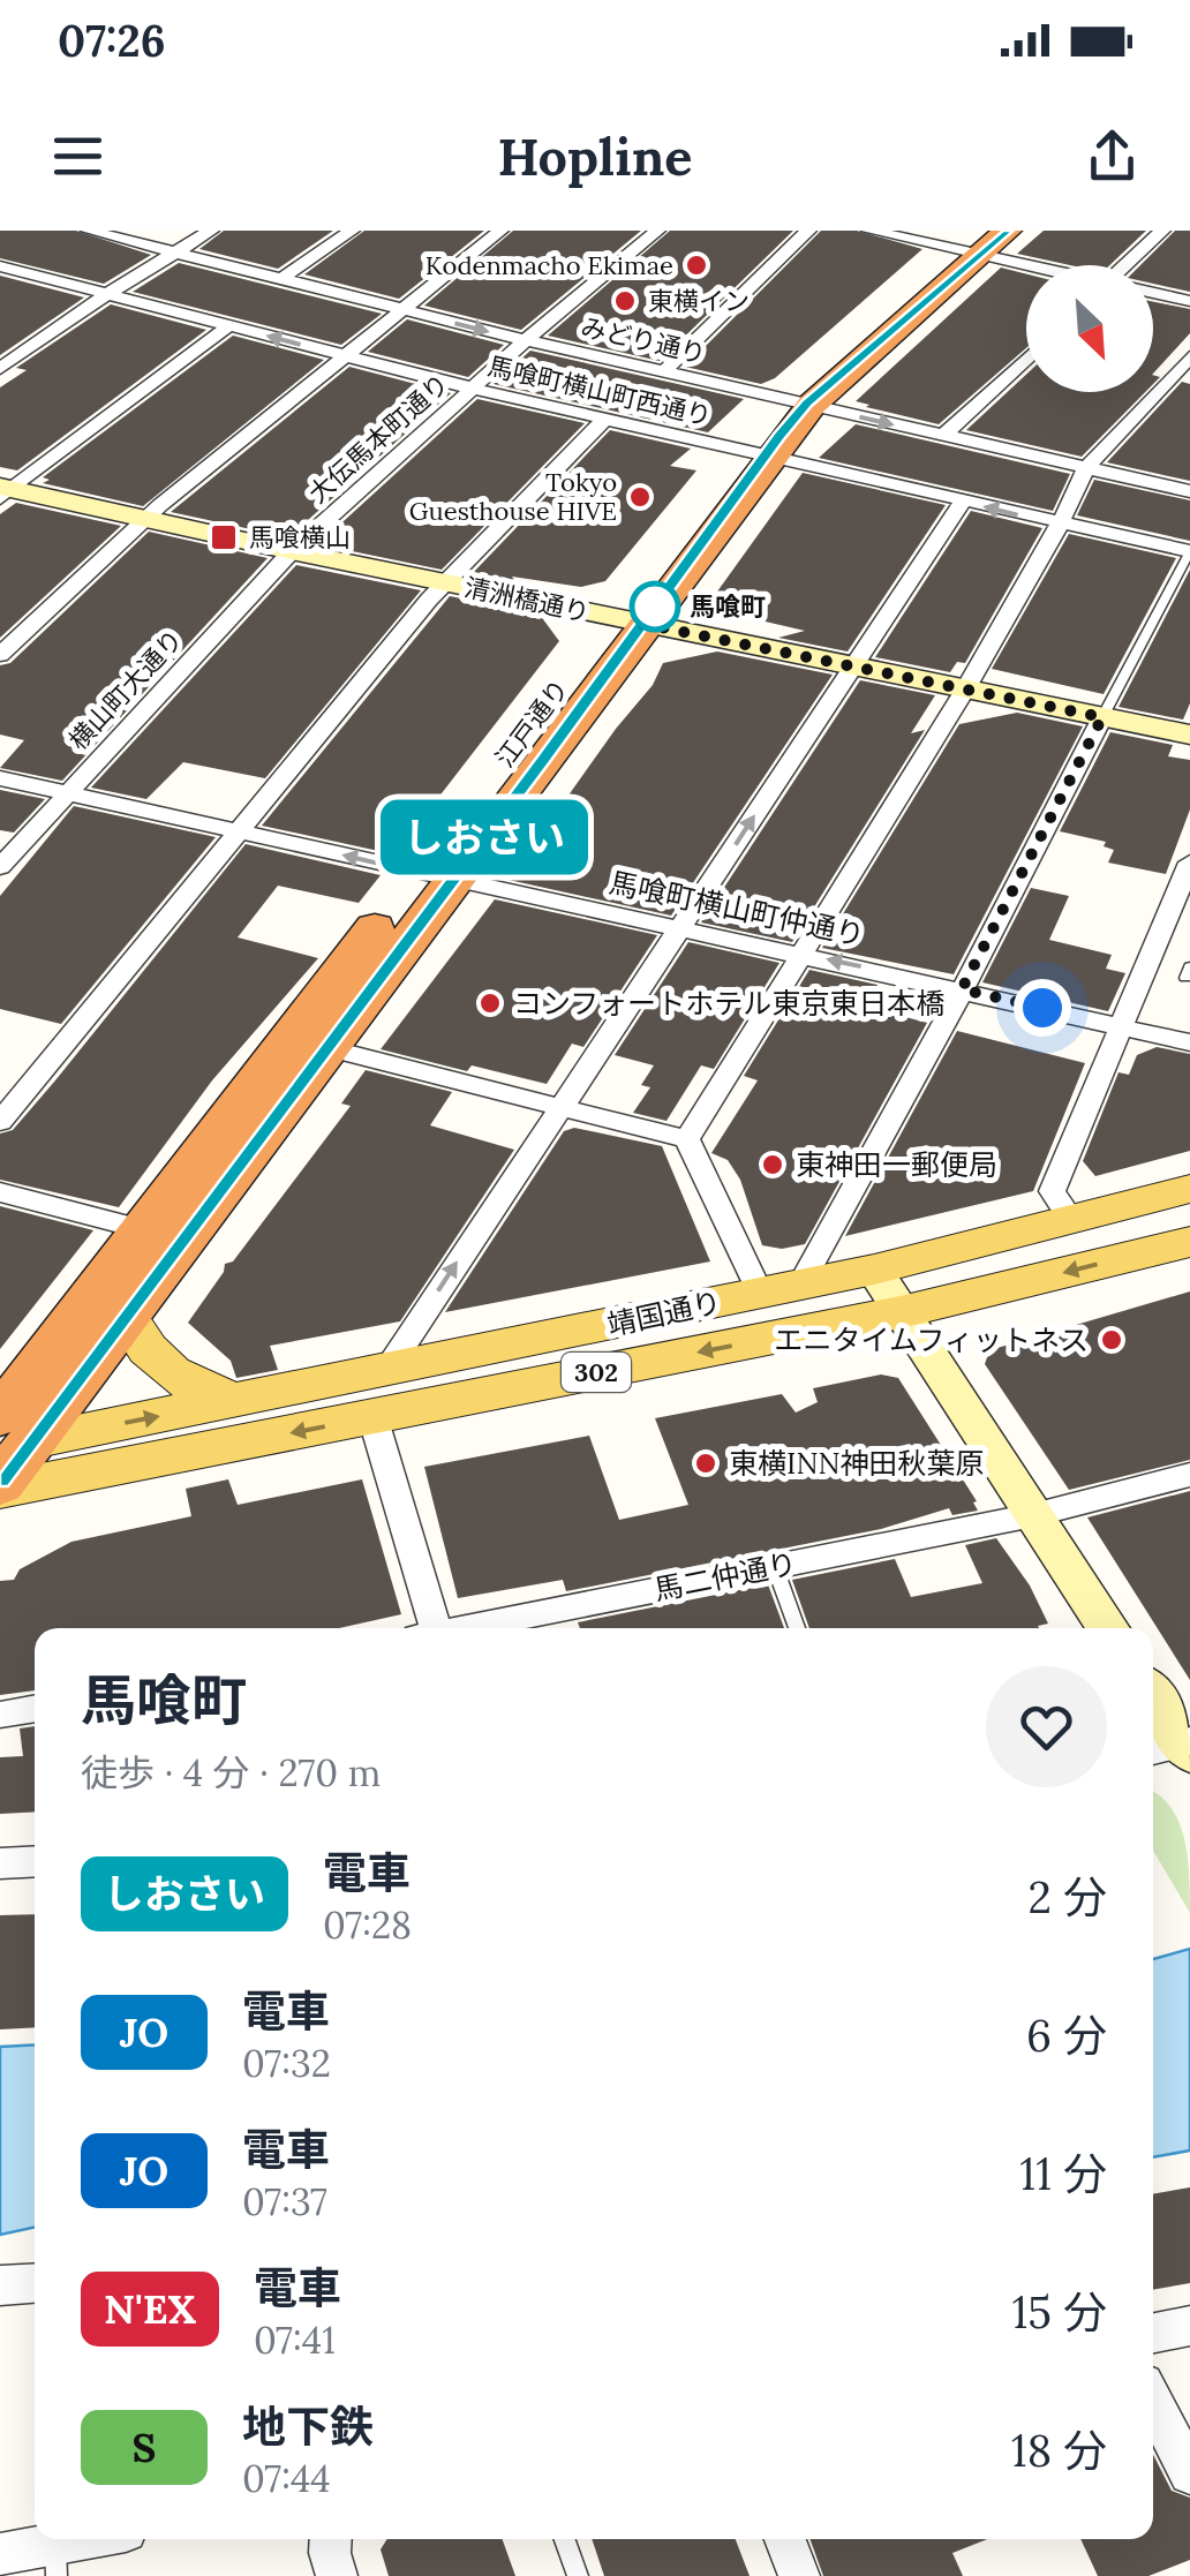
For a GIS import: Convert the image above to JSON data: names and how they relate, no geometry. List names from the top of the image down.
{
  "streets": {
    "highway": ["江戸通り"],
    "main road": ["靖国通り", "302"],
    "street": [
      "みどり通り",
      "馬喰町横山町西通り",
      "大伝馬本町通り",
      "清洲橋通り",
      "横山町大通り",
      "馬喰町横山町仲通り",
      "馬二仲通り"
    ]
  },
  "crossings": [
    ["みどり通り", "大伝馬本町通り"],
    ["みどり通り", "江戸通り"],
    ["馬喰町横山町西通り", "大伝馬本町通り"],
    ["馬喰町横山町西通り", "江戸通り"],
    ["大伝馬本町通り", "清洲橋通り"],
    ["大伝馬本町通り", "横山町大通り"],
    ["清洲橋通り", "横山町大通り"],
    ["清洲橋通り", "江戸通り"],
    ["横山町大通り", "馬喰町横山町仲通り"],
    ["江戸通り", "馬喰町横山町仲通り"],
    ["江戸通り", "靖国通り"]
  ],
  "places": {
    "other": [
      "Kodenmacho Ekimae",
      "東横イン",
      "Tokyo Guesthouse HIVE",
      "馬喰町",
      "コンフォートホテル東京東日本橋",
      "東神田一郵便局",
      "エニタイムフィットネス",
      "東横INN神田秋葉原"
    ],
    "transit": ["馬喰横山"]
  },
  "north": "bottom right",
  "page": {
    "status": "07:26",
    "header": "Hopline",
    "on_map": "しおさい",
    "heading": ["馬喰町", "徒歩 · 4 分 · 270 m"],
    "list": [
      {
        "mark": "しおさい",
        "name": "電車",
        "note": "07:28",
        "value": "2 分"
      },
      {
        "mark": "JO",
        "name": "電車",
        "note": "07:32",
        "value": "6 分"
      },
      {
        "mark": "JO",
        "name": "電車",
        "note": "07:37",
        "value": "11 分"
      },
      {
        "mark": "N'EX",
        "name": "電車",
        "note": "07:41",
        "value": "15 分"
      },
      {
        "mark": "S",
        "name": "地下鉄",
        "note": "07:44",
        "value": "18 分"
      }
    ]
  }
}
